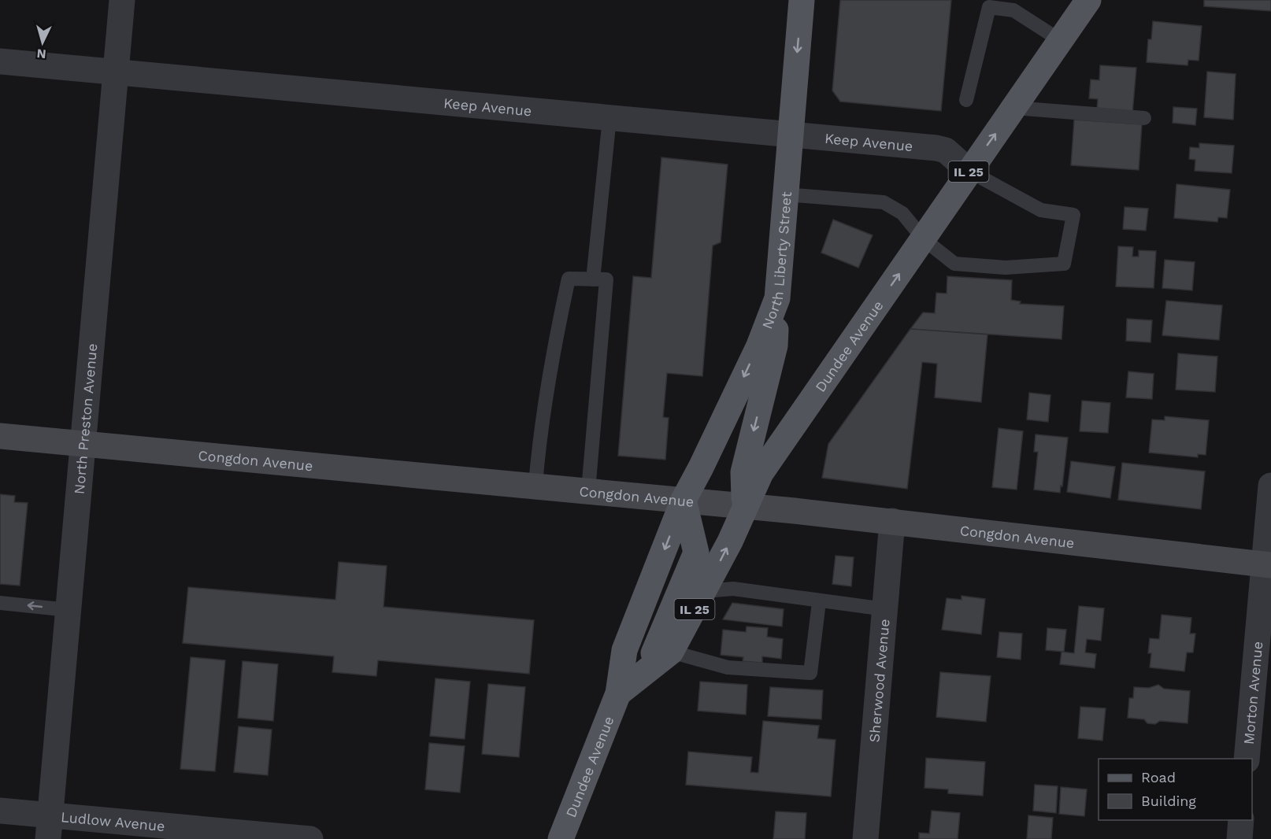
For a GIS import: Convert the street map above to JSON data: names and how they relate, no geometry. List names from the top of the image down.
{
  "streets": {
    "main road": ["IL 25", "North Liberty Street", "Dundee Avenue"],
    "street": [
      "Keep Avenue",
      "North Preston Avenue",
      "Congdon Avenue",
      "Sherwood Avenue",
      "Morton Avenue",
      "Ludlow Avenue"
    ]
  },
  "crossings": [
    ["Keep Avenue", "North Liberty Street"],
    ["Keep Avenue", "Dundee Avenue"],
    ["Keep Avenue", "North Preston Avenue"],
    ["North Liberty Street", "Dundee Avenue"],
    ["North Liberty Street", "Congdon Avenue"],
    ["Dundee Avenue", "Congdon Avenue"],
    ["North Preston Avenue", "Congdon Avenue"],
    ["North Preston Avenue", "Ludlow Avenue"],
    ["Congdon Avenue", "Sherwood Avenue"],
    ["Congdon Avenue", "Morton Avenue"]
  ],
  "legend": ["Road", "Building"],
  "north": "bottom"
}
